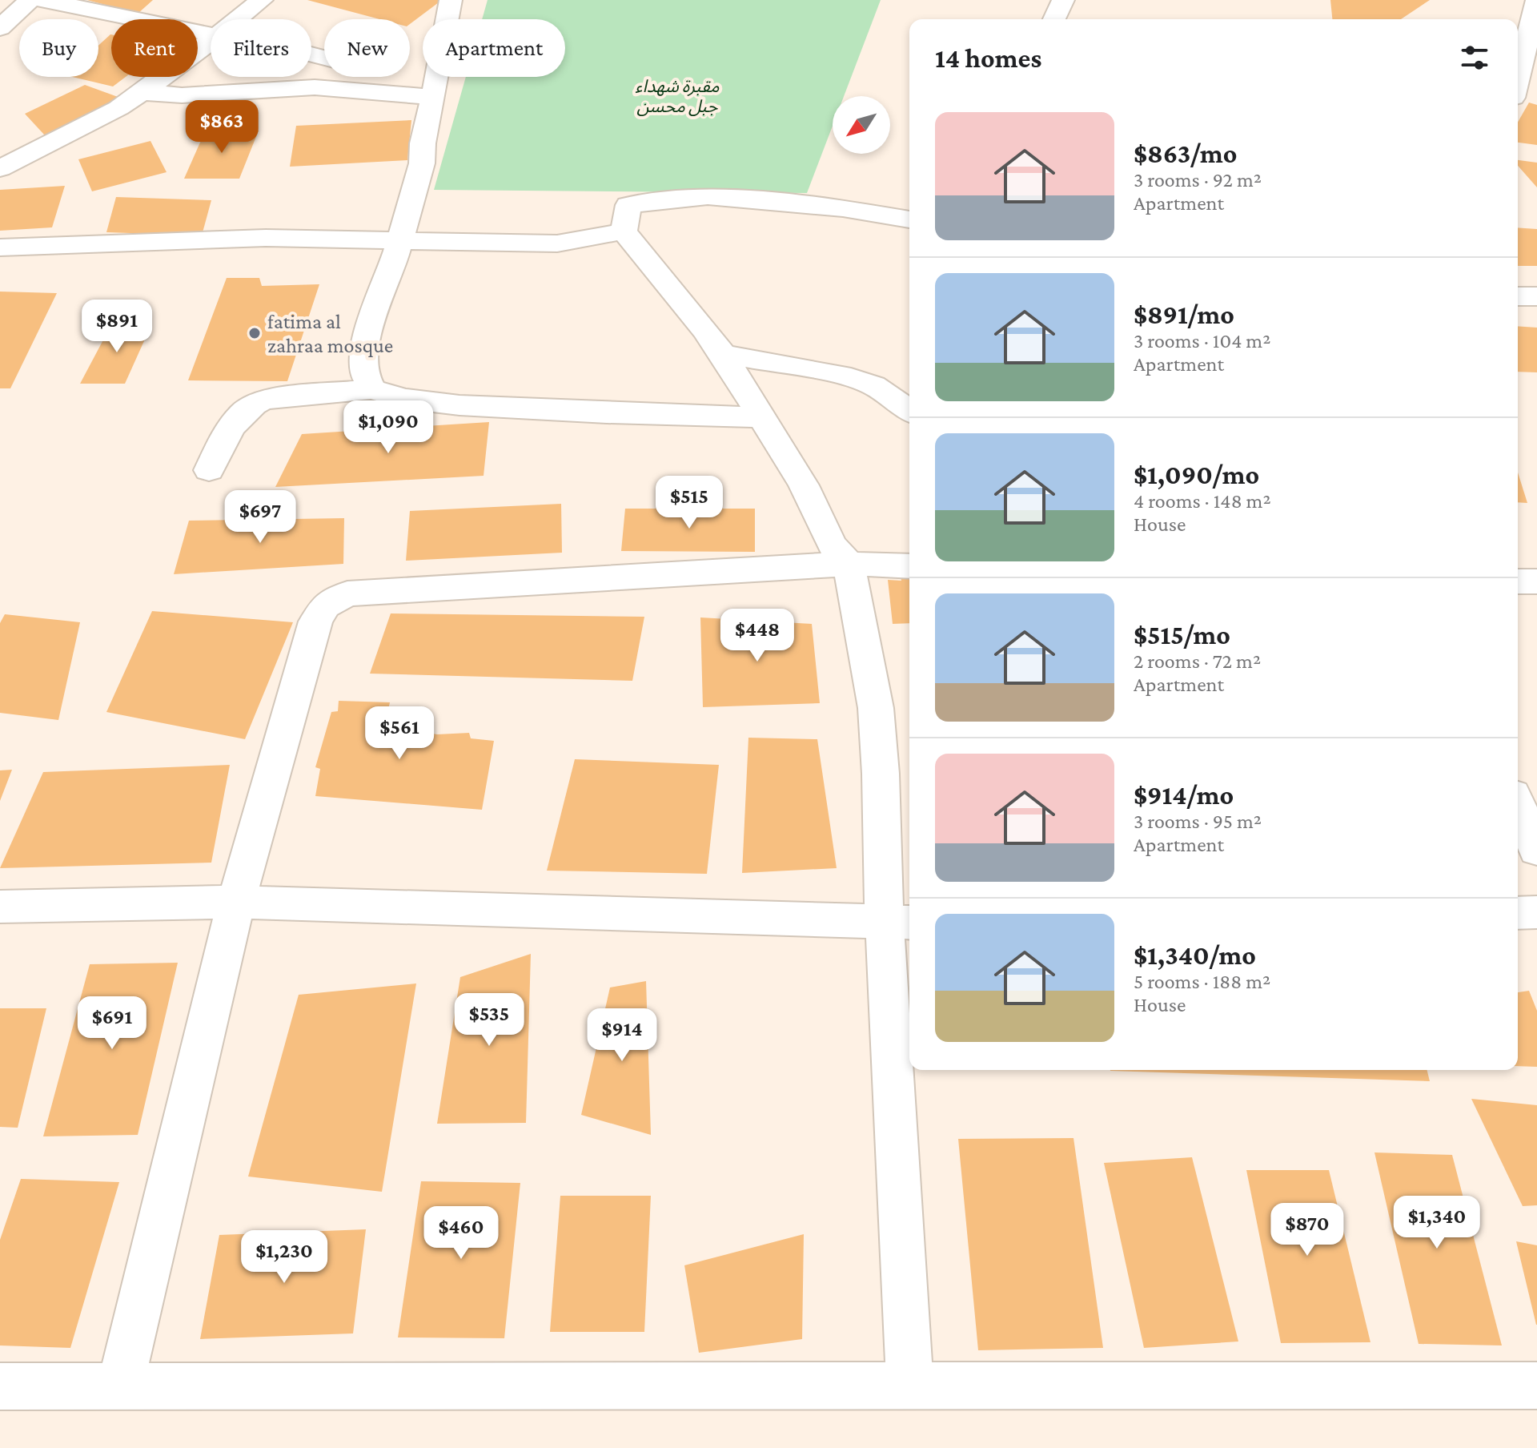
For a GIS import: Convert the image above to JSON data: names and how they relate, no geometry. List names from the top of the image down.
{
  "parks": ["مقبرة شهداء جبل محسن"],
  "places": ["fatima al zahraa mosque"],
  "north": "bottom left",
  "page": {
    "chip": [
      "Buy",
      "Rent",
      "Filters",
      "New",
      "Apartment"
    ],
    "heading": "14 homes",
    "list": [
      {
        "name": "$863/mo",
        "note": "3 rooms · 92 m² · Apartment"
      },
      {
        "name": "$891/mo",
        "note": "3 rooms · 104 m² · Apartment"
      },
      {
        "name": "$1,090/mo",
        "note": "4 rooms · 148 m² · House"
      },
      {
        "name": "$515/mo",
        "note": "2 rooms · 72 m² · Apartment"
      },
      {
        "name": "$914/mo",
        "note": "3 rooms · 95 m² · Apartment"
      },
      {
        "name": "$1,340/mo",
        "note": "5 rooms · 188 m² · House"
      }
    ],
    "price": [
      "$863",
      "$891",
      "$1,090",
      "$515",
      "$697",
      "$448",
      "$561",
      "$535",
      "$691",
      "$914",
      "$1,340",
      "$870",
      "$460",
      "$1,230"
    ]
  }
}
